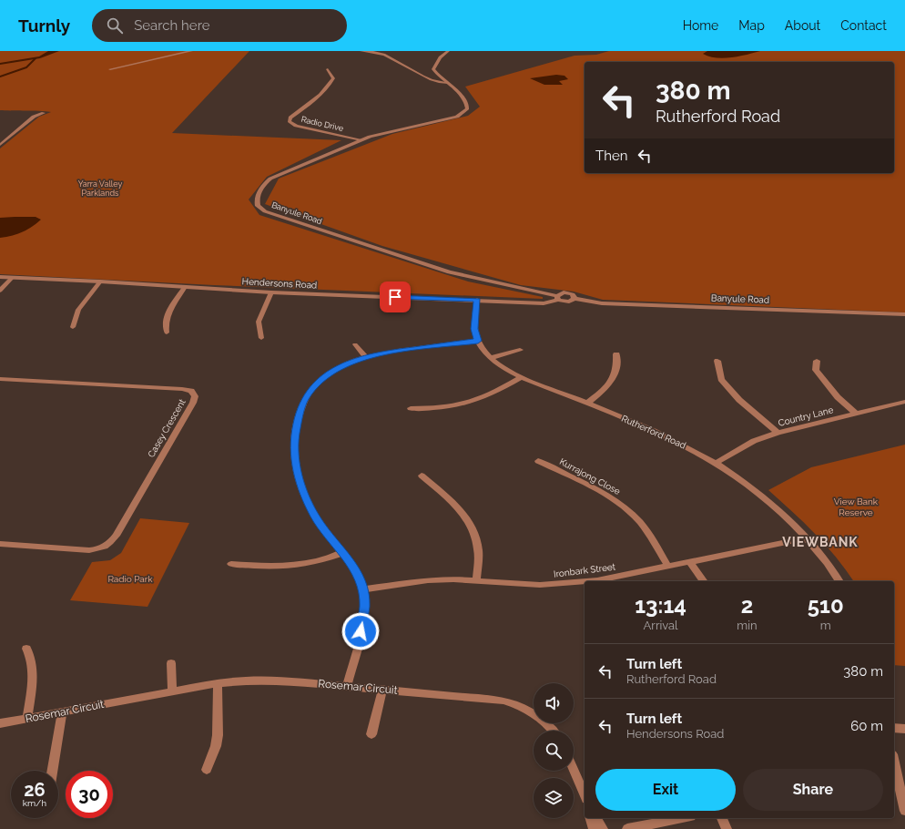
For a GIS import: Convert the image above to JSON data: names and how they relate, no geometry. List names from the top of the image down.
{
  "streets": {
    "street": [
      "Radio Drive",
      "Banyule Road",
      "Hendersons Road",
      "Country Lane",
      "Casey Crescent",
      "Rutherford Road",
      "Kurrajong Close",
      "Ironbark Street",
      "Rosemar Circuit"
    ]
  },
  "crossings": [
    ["Radio Drive", "Banyule Road"],
    ["Banyule Road", "Hendersons Road"],
    ["Hendersons Road", "Rutherford Road"],
    ["Country Lane", "Rutherford Road"],
    ["Rutherford Road", "Ironbark Street"],
    ["Kurrajong Close", "Ironbark Street"]
  ],
  "districts": ["VIEWBANK"],
  "parks": ["Yarra Valley Parklands", "View Bank Reserve", "Radio Park"],
  "page": {
    "header": "Turnly",
    "search": "Search here",
    "nav": [
      "Home",
      "Map",
      "About",
      "Contact"
    ],
    "turn": ["380 m", "Rutherford Road"],
    "then": "Then",
    "eta": [
      "13:14",
      "Arrival",
      "2",
      "min",
      "510",
      "m"
    ],
    "list": [
      {
        "name": "Turn left",
        "note": "Rutherford Road",
        "value": "380 m"
      },
      {
        "name": "Turn left",
        "note": "Hendersons Road",
        "value": "60 m"
      }
    ],
    "buttons": ["Exit", "Share"],
    "speed": "26 km/h",
    "limit": "30"
  }
}
